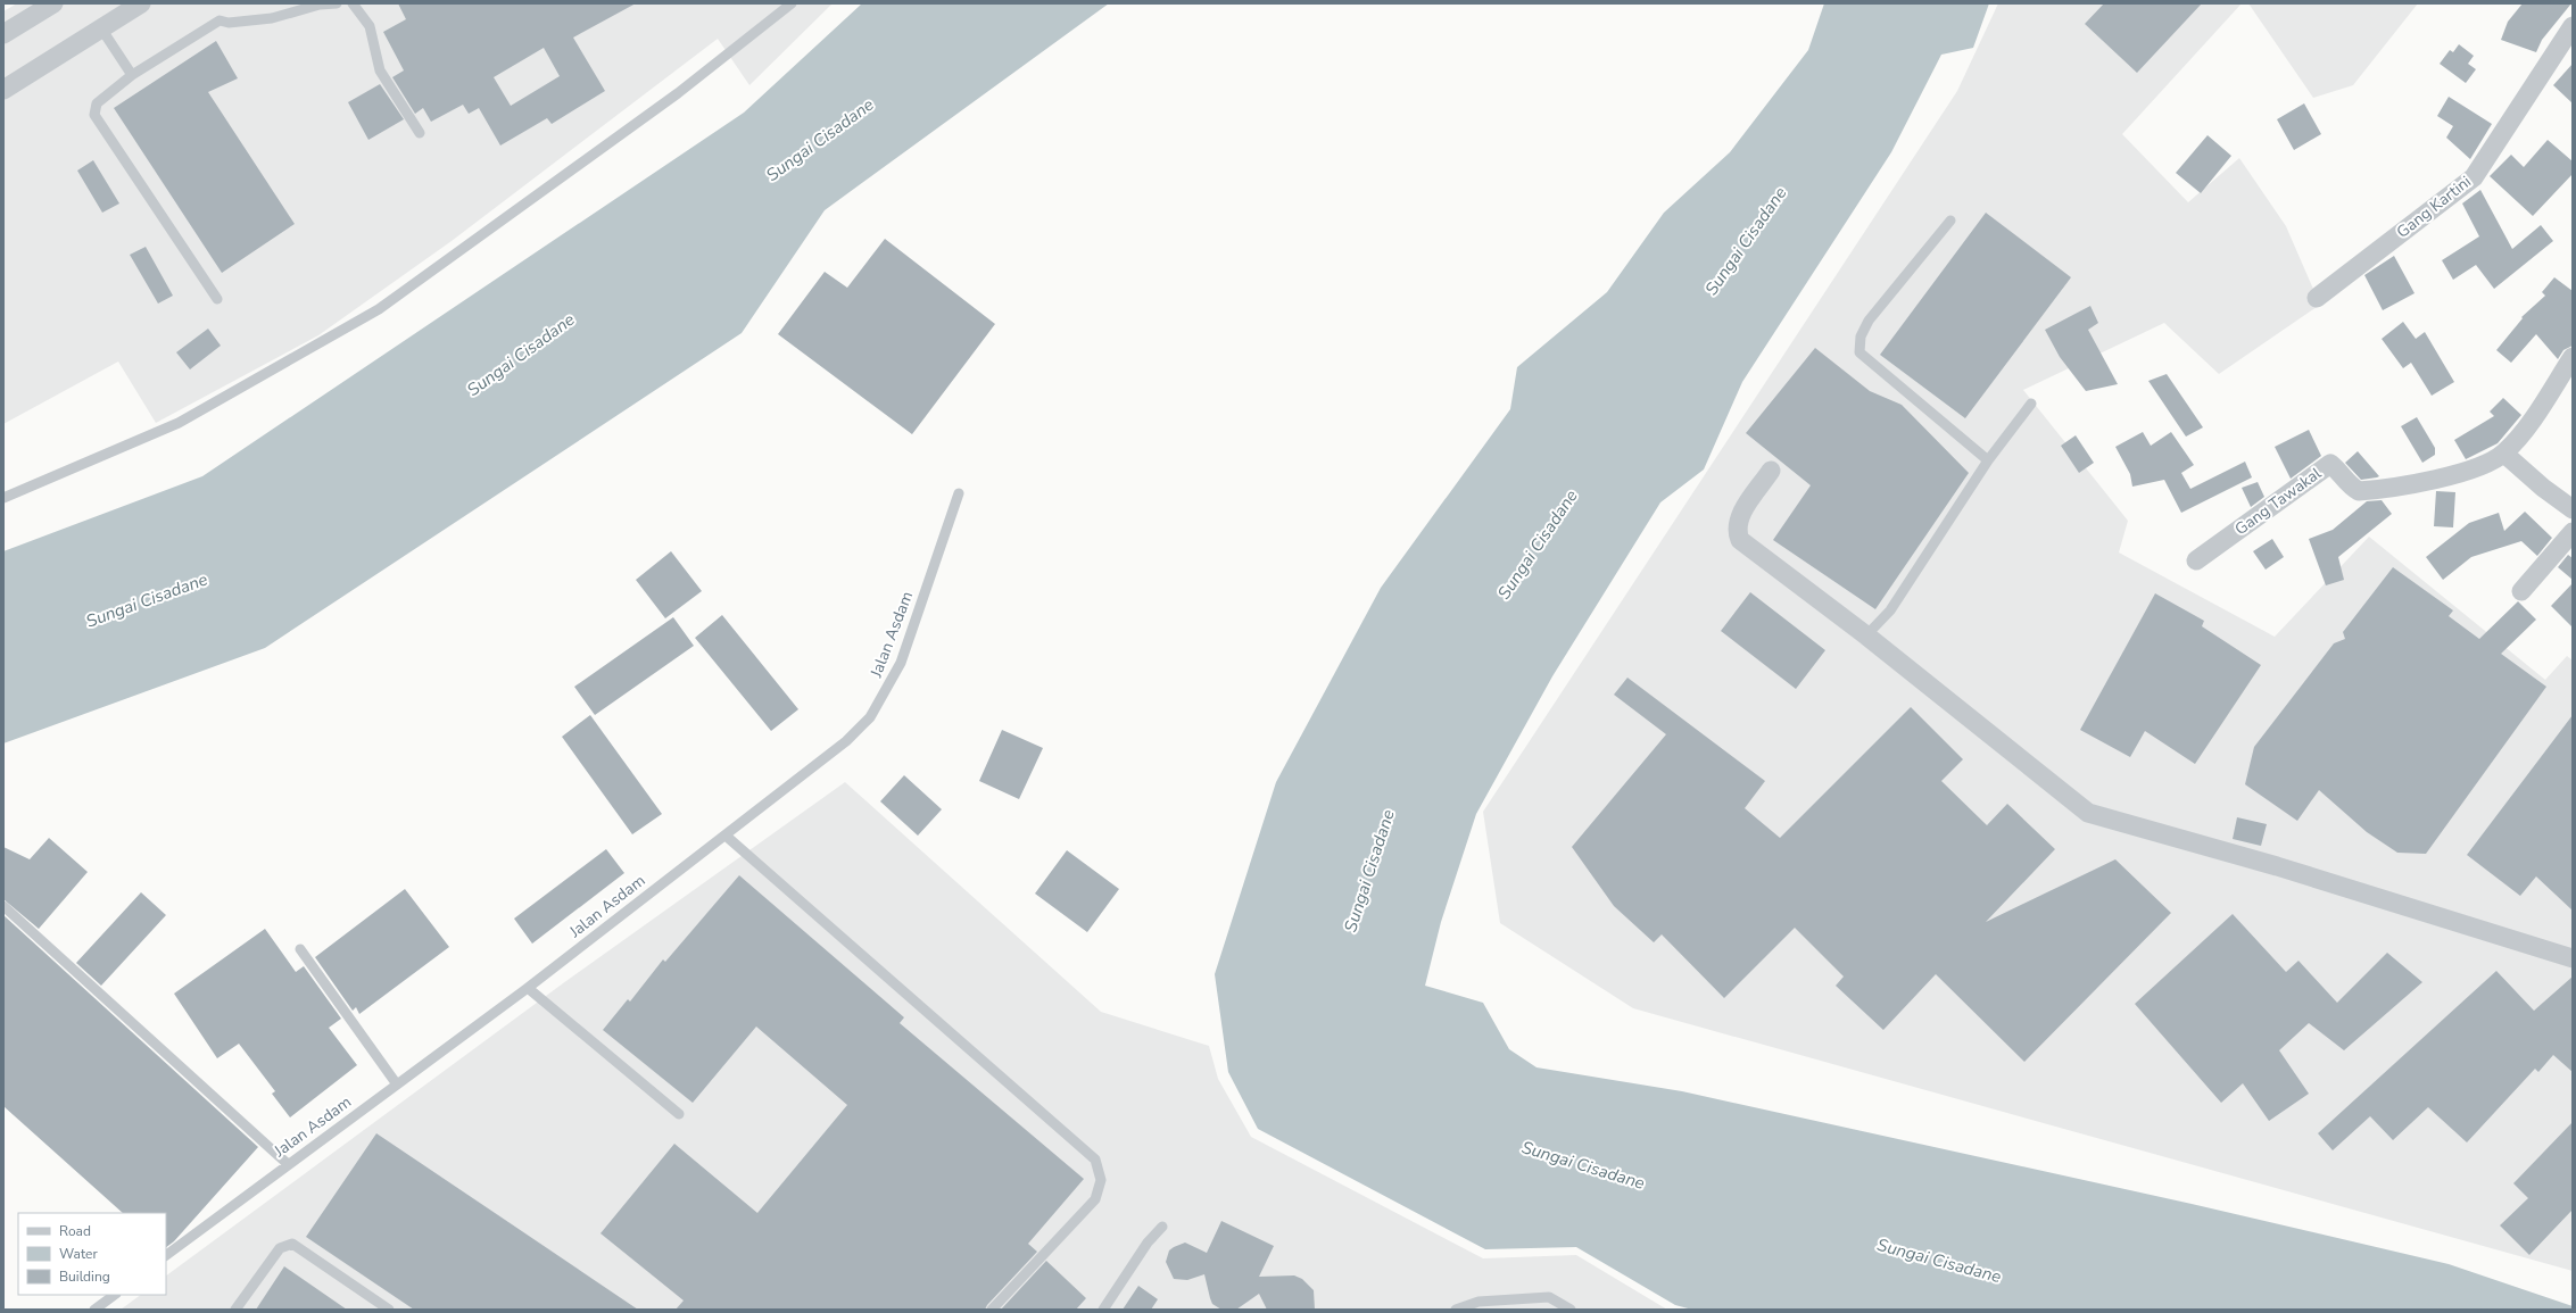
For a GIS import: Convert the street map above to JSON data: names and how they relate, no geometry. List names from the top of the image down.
{
  "streets": {
    "street": ["Gang Kartini", "Gang Tawakal"],
    "lane": ["Jalan Asdam"]
  },
  "water": ["Sungai Cisadane"],
  "legend": ["Road", "Water", "Building"]
}
